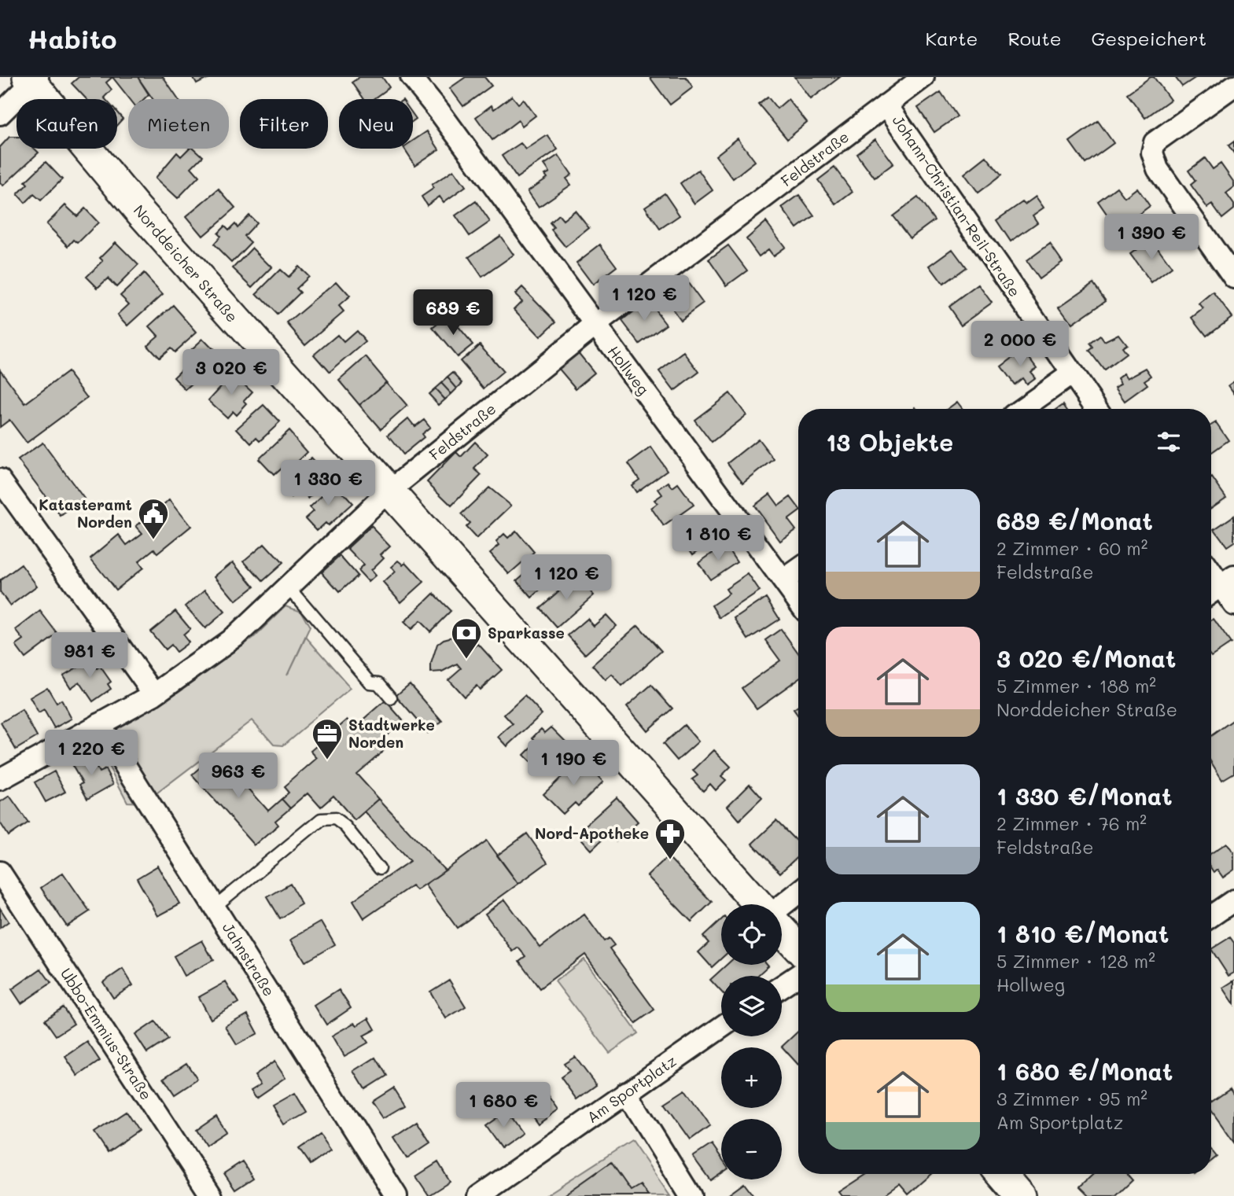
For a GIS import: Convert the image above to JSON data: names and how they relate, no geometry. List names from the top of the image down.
{
  "streets": {
    "main road": ["Norddeicher Straße"],
    "street": [
      "Feldstraße",
      "Johann-Christian-Reil-Straße",
      "Hollweg",
      "Jahnstraße",
      "Ubbo-Emmius-Straße",
      "Am Sportplatz"
    ]
  },
  "crossings": [
    ["Feldstraße", "Johann-Christian-Reil-Straße"],
    ["Feldstraße", "Norddeicher Straße"],
    ["Feldstraße", "Hollweg"],
    ["Feldstraße", "Jahnstraße"]
  ],
  "places": {
    "public building": ["Katasteramt Norden"],
    "bank": ["Sparkasse"],
    "office": ["Stadtwerke Norden"],
    "pharmacy": ["Nord-Apotheke"]
  },
  "page": {
    "header": "Habito",
    "nav": ["Karte", "Route", "Gespeichert"],
    "chip": [
      "Kaufen",
      "Mieten",
      "Filter",
      "Neu"
    ],
    "price": [
      "1 390 €",
      "1 120 €",
      "689 €",
      "2 000 €",
      "3 020 €",
      "1 330 €",
      "1 810 €",
      "1 120 €",
      "981 €",
      "1 220 €",
      "1 190 €",
      "963 €",
      "1 680 €"
    ],
    "heading": "13 Objekte",
    "list": [
      {
        "name": "689 €/Monat",
        "note": "2 Zimmer · 60 m² · Feldstraße"
      },
      {
        "name": "3 020 €/Monat",
        "note": "5 Zimmer · 188 m² · Norddeicher Straße"
      },
      {
        "name": "1 330 €/Monat",
        "note": "2 Zimmer · 76 m² · Feldstraße"
      },
      {
        "name": "1 810 €/Monat",
        "note": "5 Zimmer · 128 m² · Hollweg"
      },
      {
        "name": "1 680 €/Monat",
        "note": "3 Zimmer · 95 m² · Am Sportplatz"
      }
    ],
    "map_buttons": ["+", "−"]
  }
}
